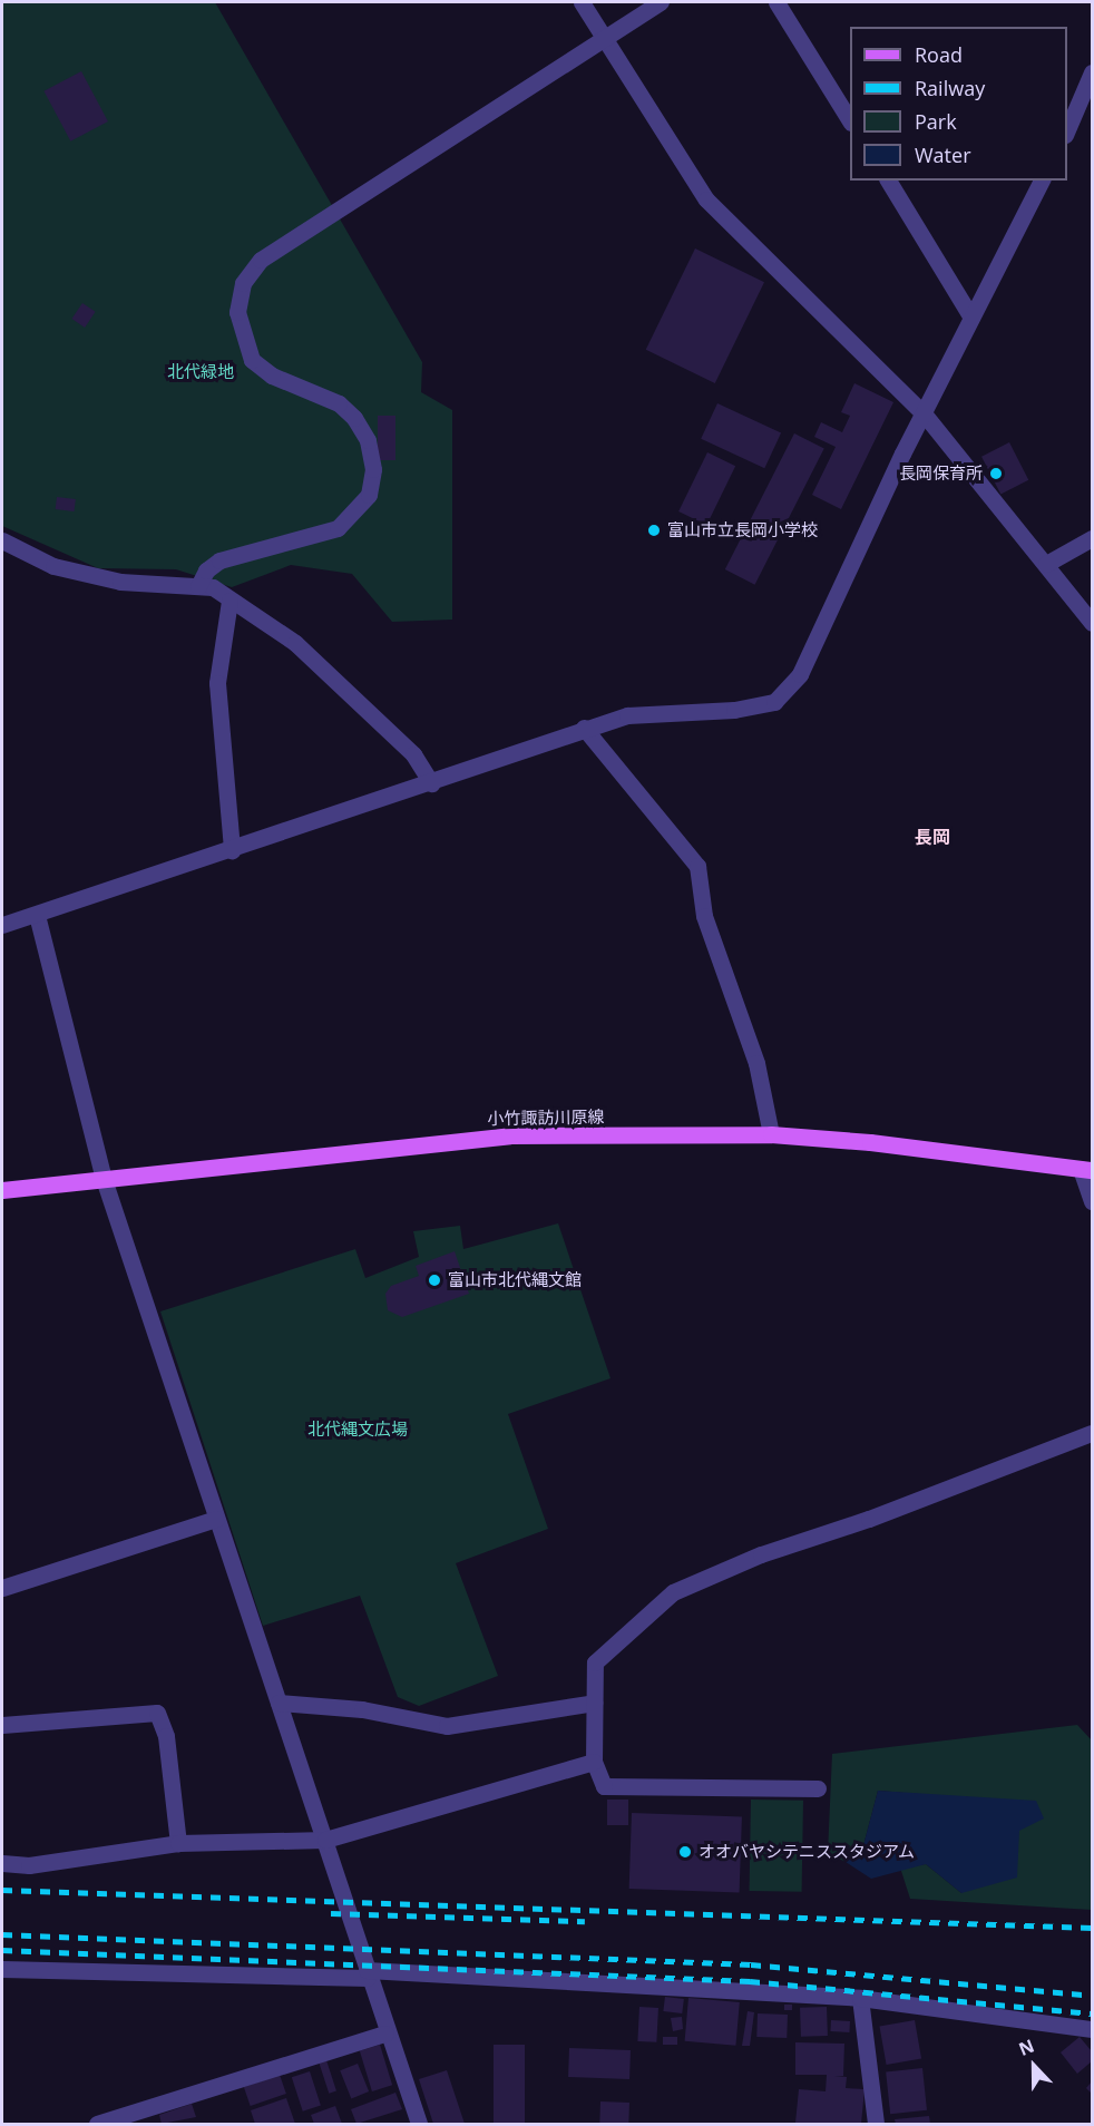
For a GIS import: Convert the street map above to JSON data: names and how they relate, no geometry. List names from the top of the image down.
{
  "streets": {
    "main road": ["小竹諏訪川原線"]
  },
  "districts": ["長岡"],
  "parks": ["北代緑地", "北代縄文広場"],
  "places": [
    "長岡保育所",
    "富山市立長岡小学校",
    "富山市北代縄文館",
    "オオバヤシテニススタジアム"
  ],
  "legend": [
    "Road",
    "Railway",
    "Park",
    "Water"
  ],
  "north": "top"
}
